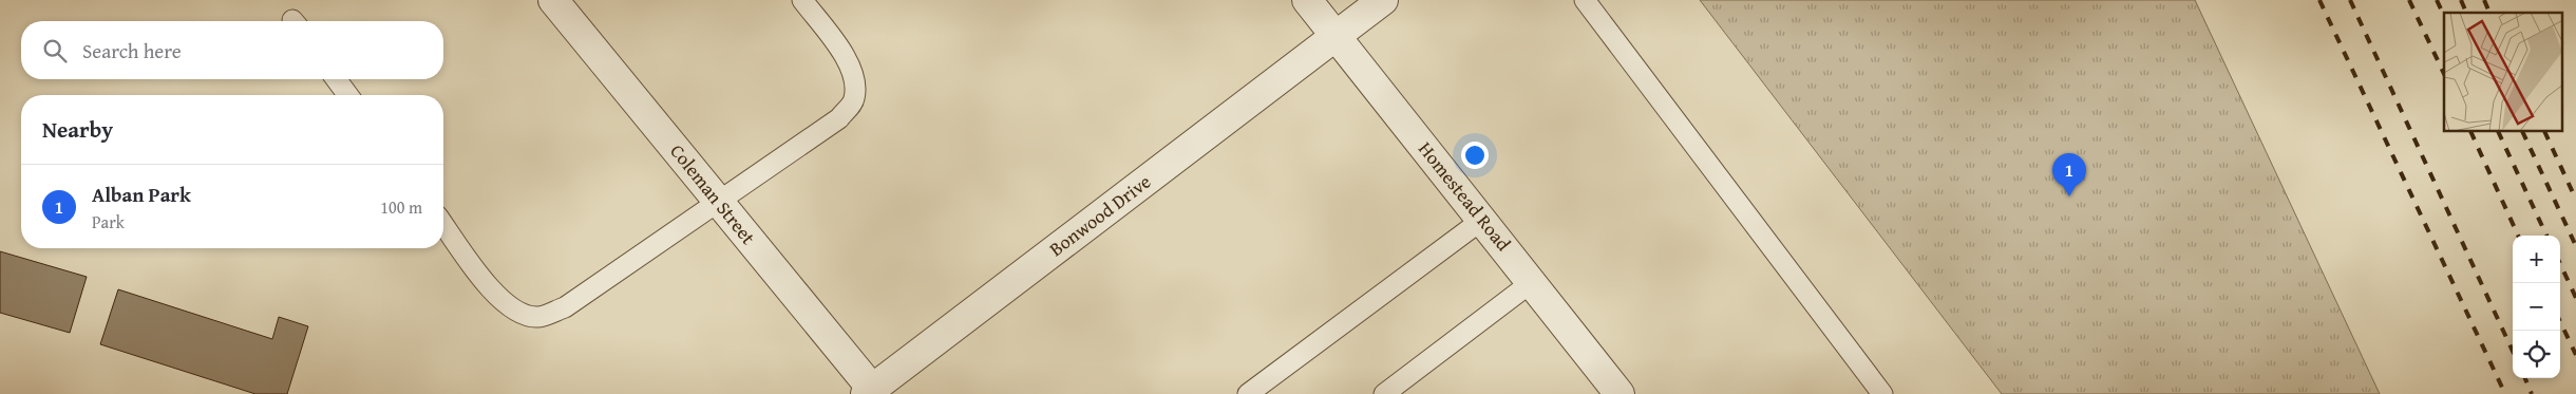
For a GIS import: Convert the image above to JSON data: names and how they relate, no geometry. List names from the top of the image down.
{
  "streets": {
    "street": ["Coleman Street", "Homestead Road", "Bonwood Drive"]
  },
  "crossings": [
    ["Coleman Street", "Bonwood Drive"],
    ["Homestead Road", "Bonwood Drive"]
  ],
  "page": {
    "search": "Search here",
    "heading": "Nearby",
    "pins": "1",
    "list": [
      {
        "mark": "1",
        "name": "Alban Park",
        "note": "Park",
        "value": "100 m"
      }
    ],
    "map_buttons": ["+", "−"]
  }
}
